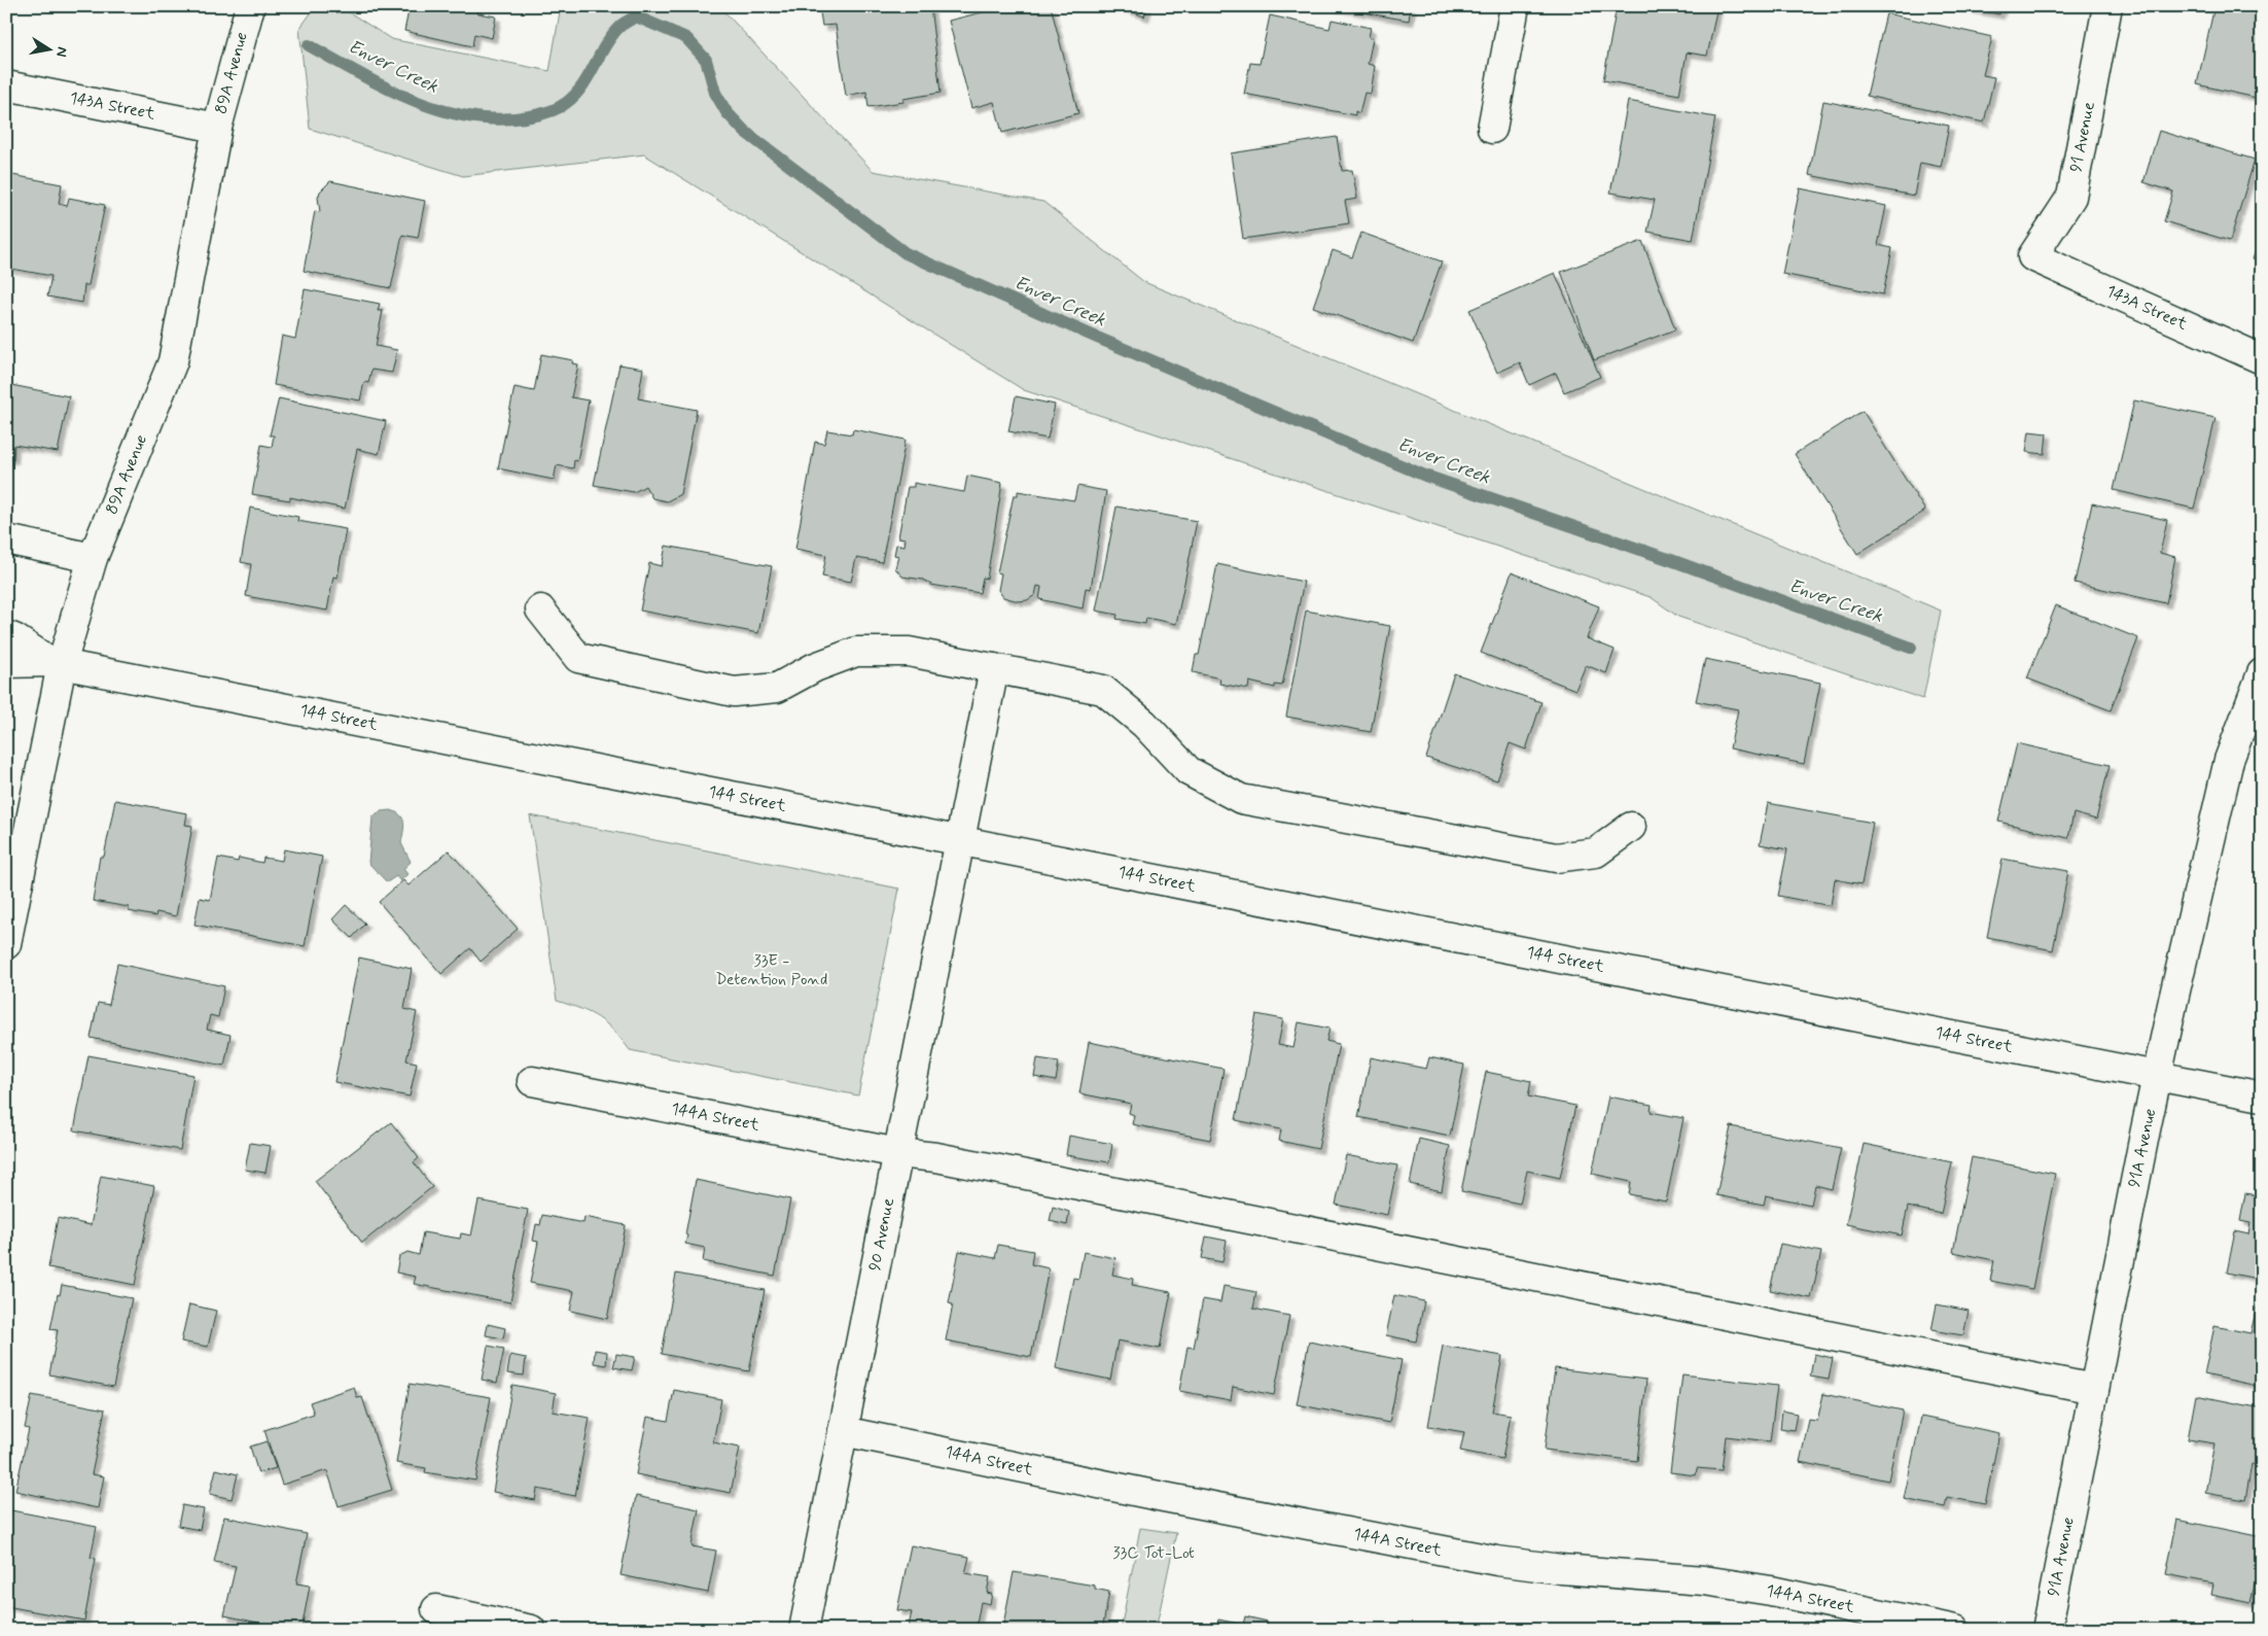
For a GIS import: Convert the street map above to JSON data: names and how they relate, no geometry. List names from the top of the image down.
{
  "streets": {
    "street": [
      "89A Avenue",
      "143A Street",
      "91 Avenue",
      "144 Street",
      "144A Street",
      "91A Avenue",
      "90 Avenue"
    ]
  },
  "crossings": [
    ["89A Avenue", "143A Street"],
    ["89A Avenue", "144 Street"],
    ["143A Street", "91 Avenue"],
    ["144 Street", "91A Avenue"],
    ["144 Street", "90 Avenue"],
    ["144A Street", "91A Avenue"],
    ["144A Street", "90 Avenue"]
  ],
  "water": ["Enver Creek"],
  "parks": ["33E - Detention Pond", "33C Tot-Lot"],
  "north": "right"
}
